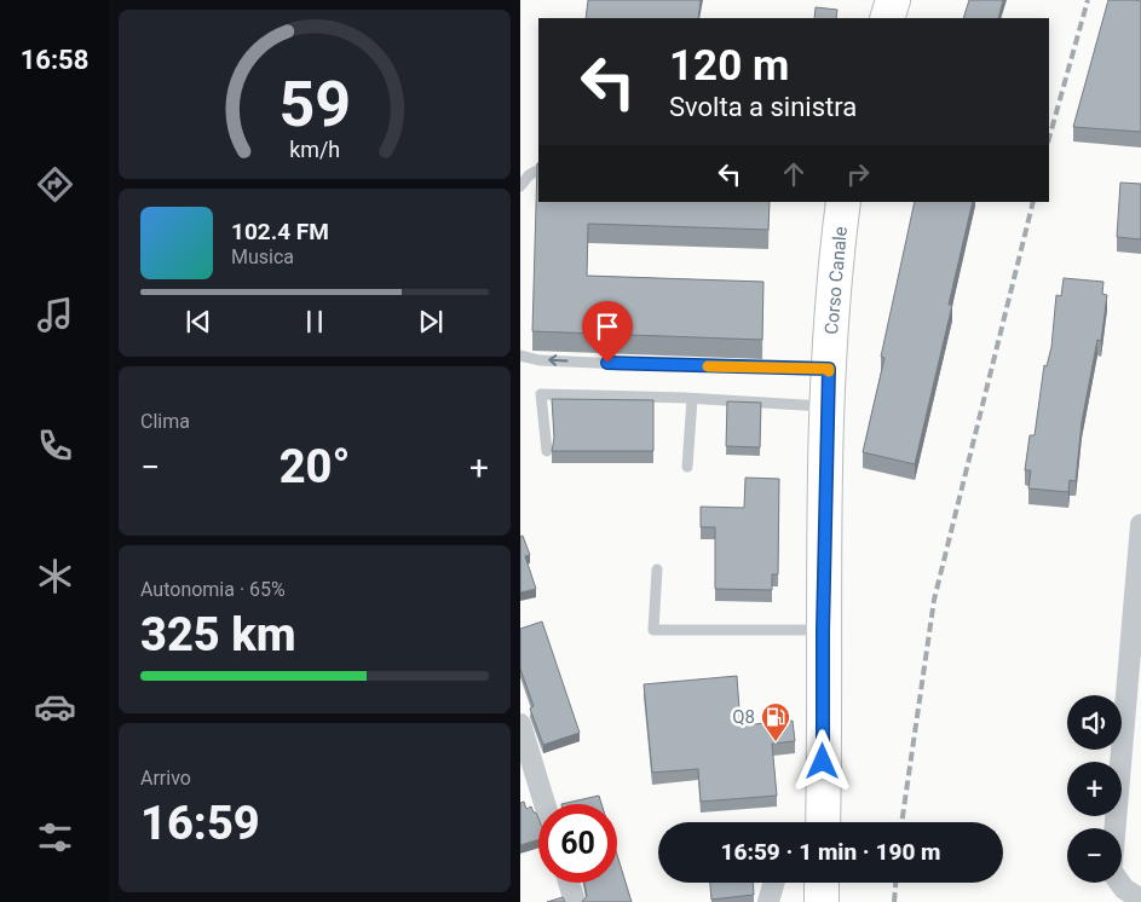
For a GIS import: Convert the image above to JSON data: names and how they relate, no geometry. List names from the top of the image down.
{
  "streets": {
    "main road": ["Corso Canale"]
  },
  "places": {
    "fuel station": ["Q8"]
  },
  "page": {
    "tabs": "16:58",
    "turn": ["120 m", "Svolta a sinistra"],
    "song": ["102.4 FM", "Musica"],
    "tile": [
      "Clima",
      ["Autonomia · 65%", "325 km"],
      ["Arrivo", "16:59"]
    ],
    "heat": ["−", "20°", "+"],
    "map_buttons": ["+", "−"],
    "limit": "60",
    "trip": "16:59 · 1 min · 190 m",
    "gauge": ["59", "km/h"]
  }
}
